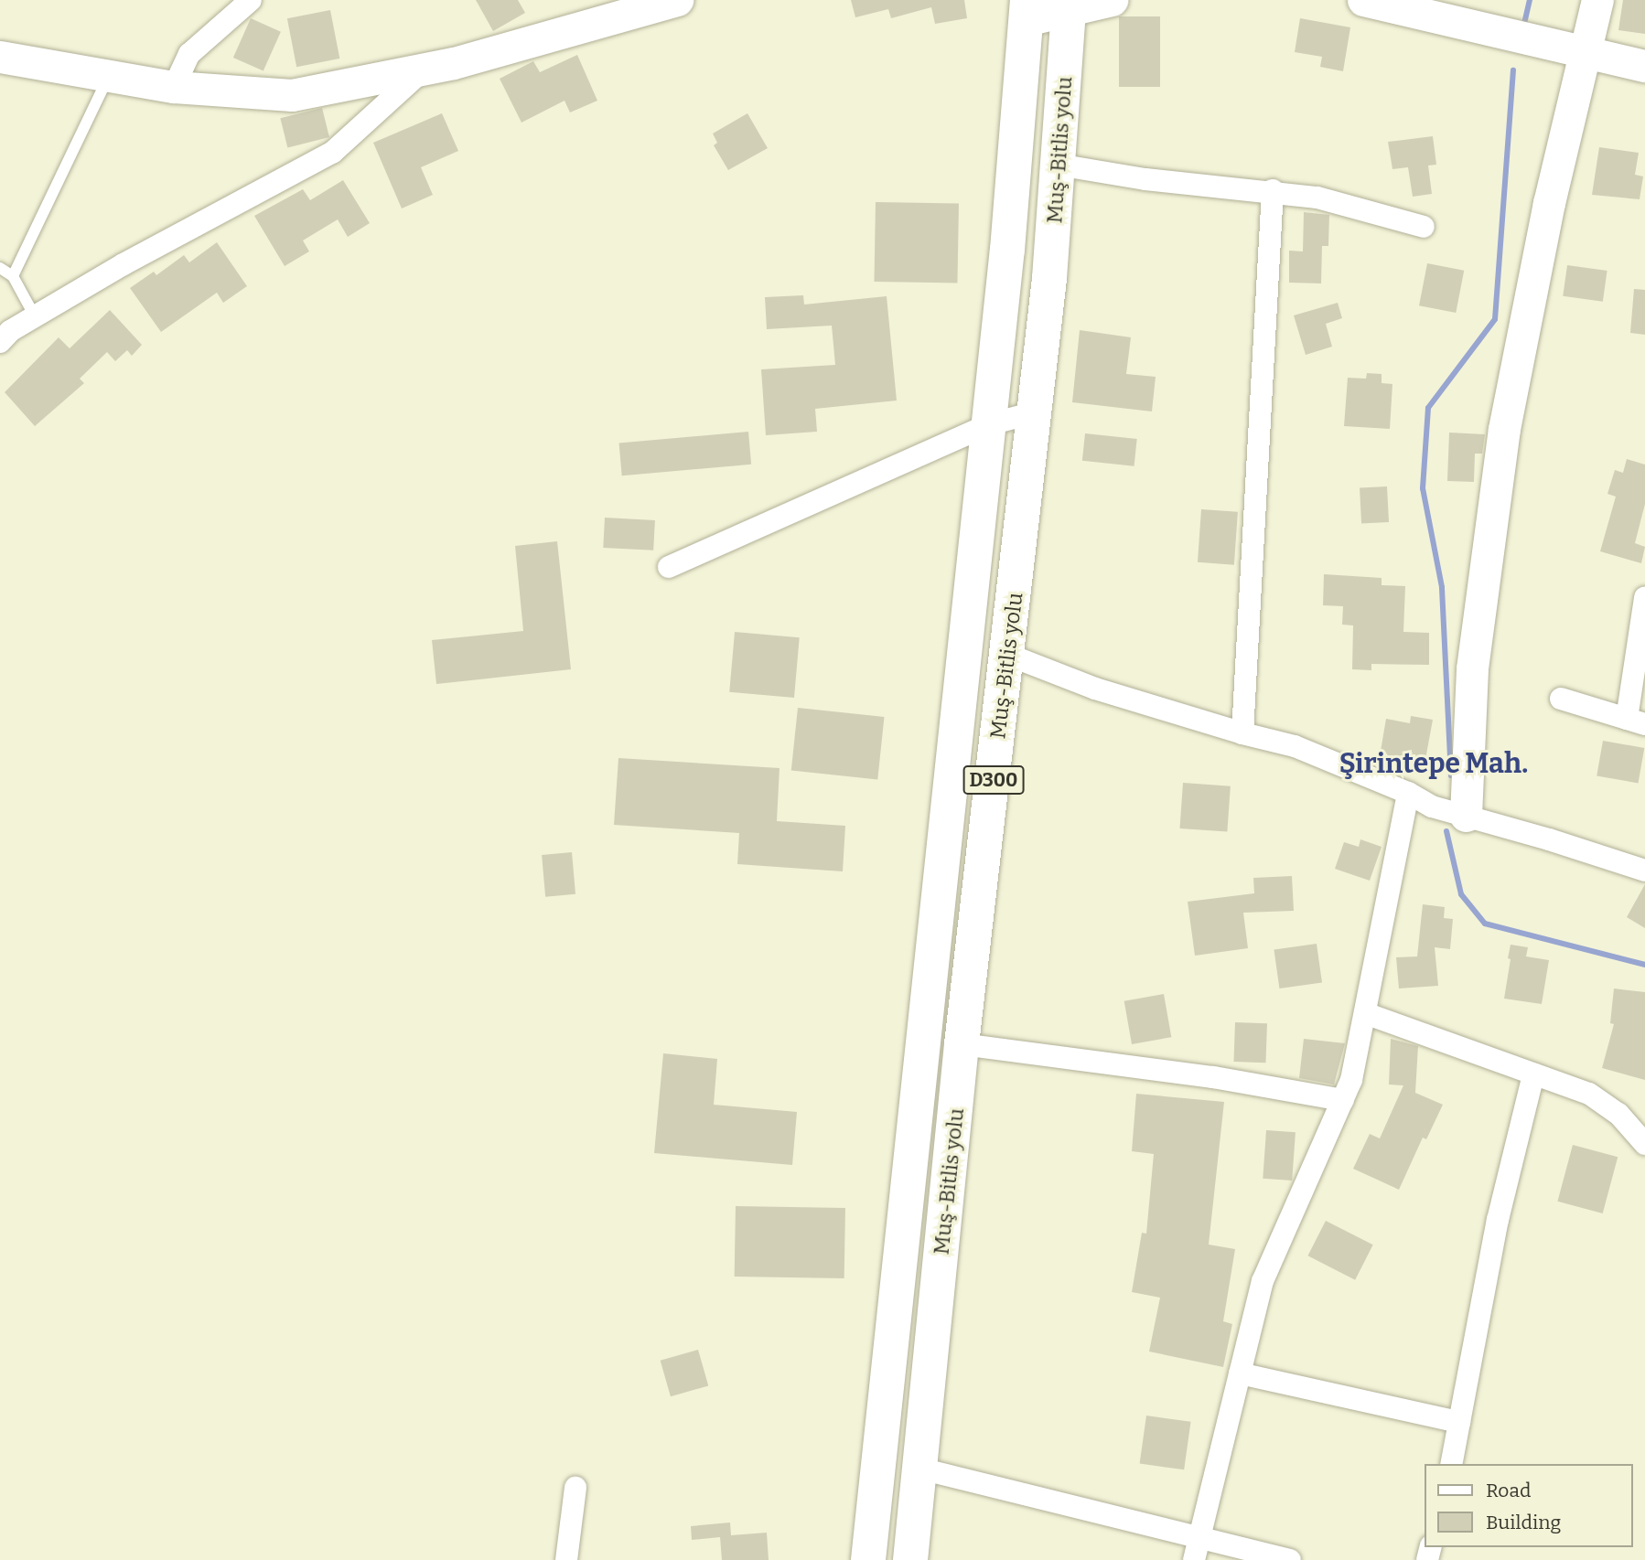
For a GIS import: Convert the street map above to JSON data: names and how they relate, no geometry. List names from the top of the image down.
{
  "streets": {
    "highway": ["Muş-Bitlis yolu", "D300"]
  },
  "districts": ["Şirintepe Mah."],
  "legend": ["Road", "Building"]
}
